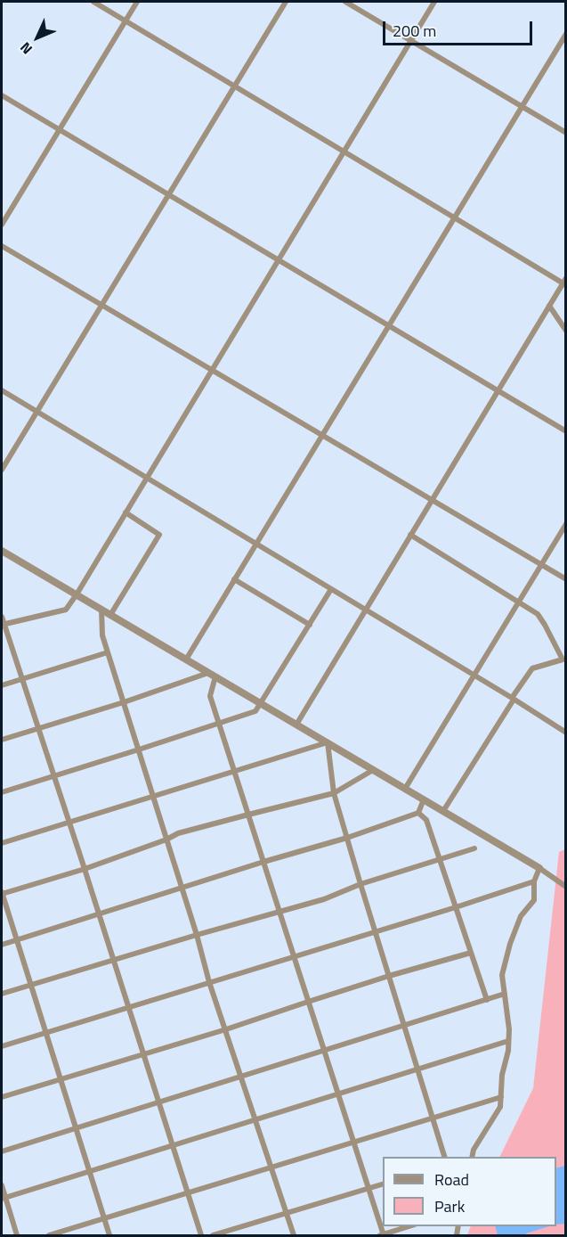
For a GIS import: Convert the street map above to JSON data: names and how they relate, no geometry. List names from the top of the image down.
{
  "legend": ["Road", "Park"],
  "scale_bar": "200 m",
  "north": "bottom left"
}
